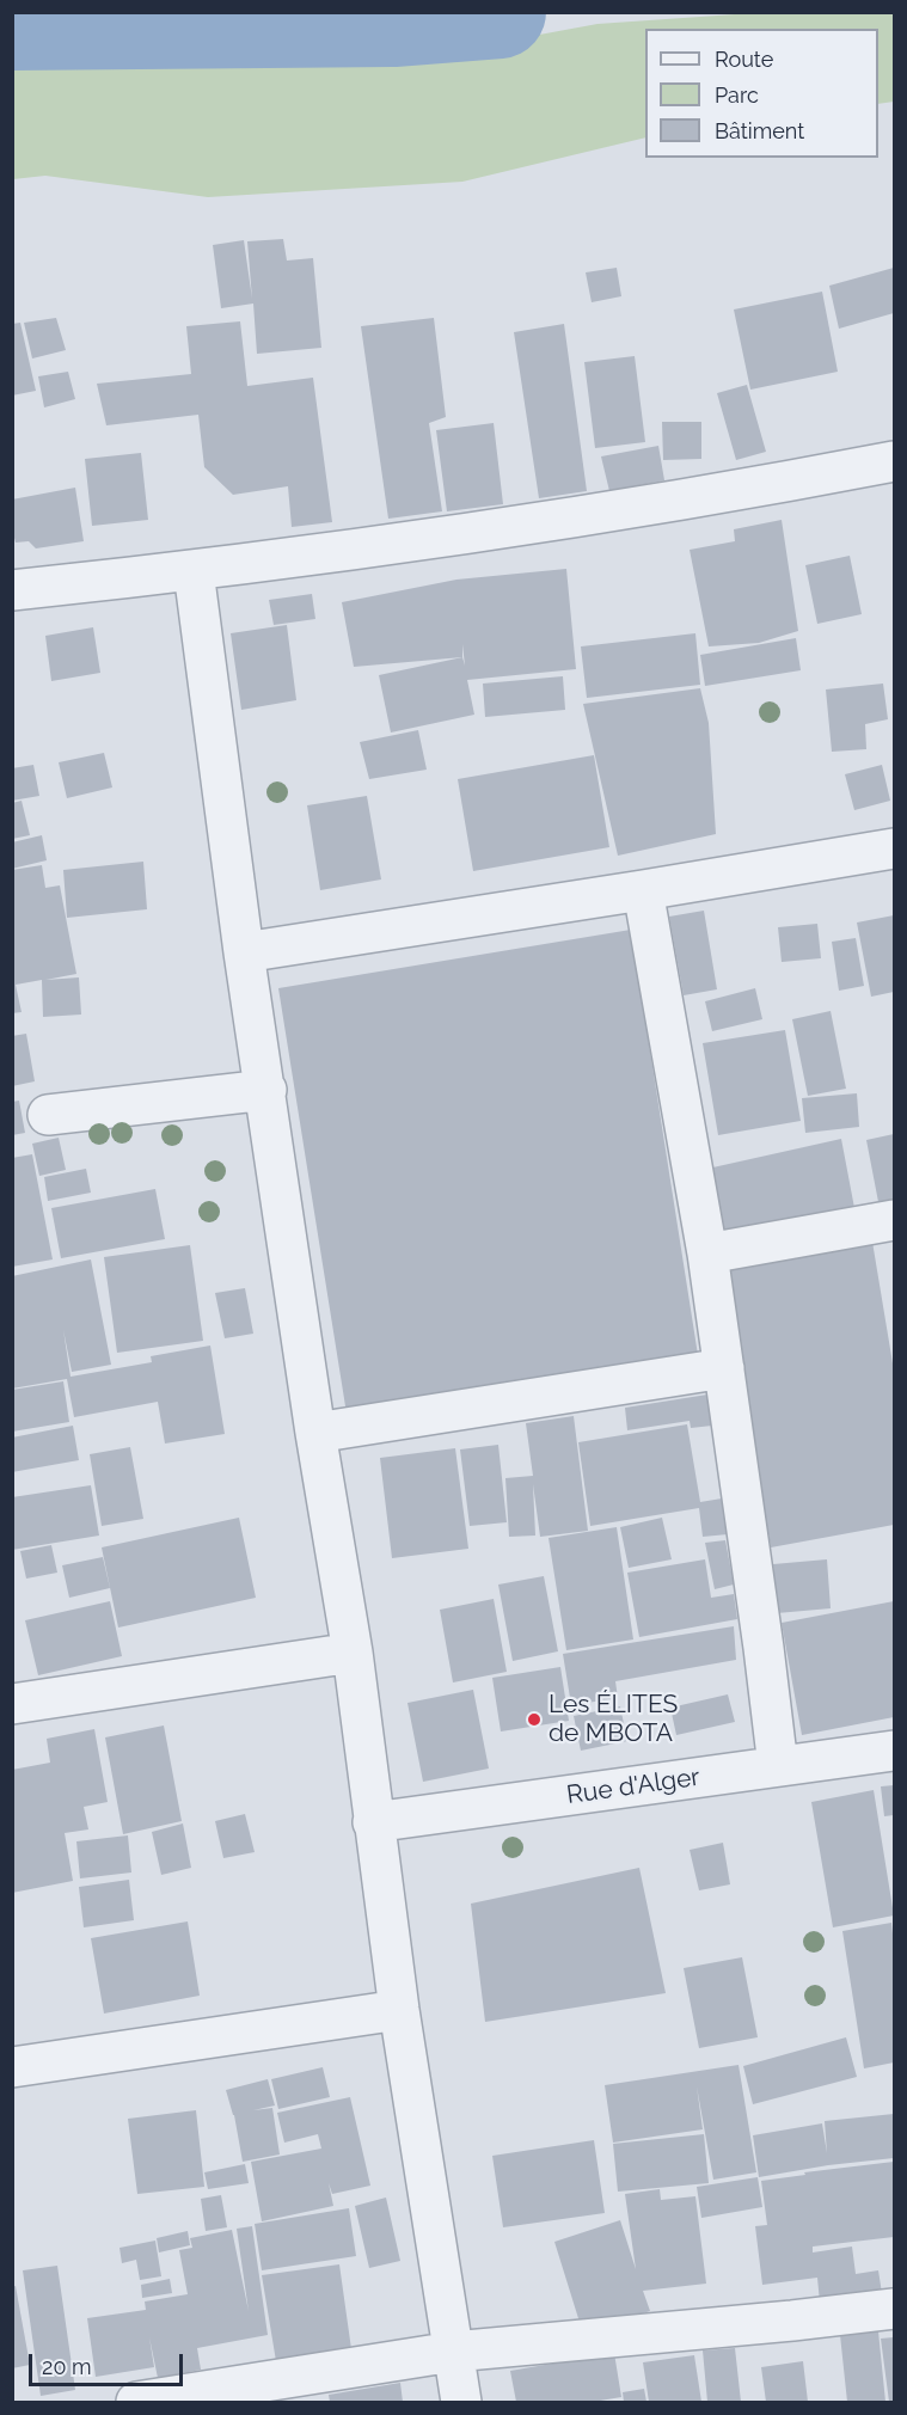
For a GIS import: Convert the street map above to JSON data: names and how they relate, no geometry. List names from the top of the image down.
{
  "streets": {
    "street": ["Rue d'Alger"]
  },
  "places": ["Les ÉLITES de MBOTA"],
  "legend": ["Route", "Parc", "Bâtiment"],
  "scale_bar": "20 m"
}
